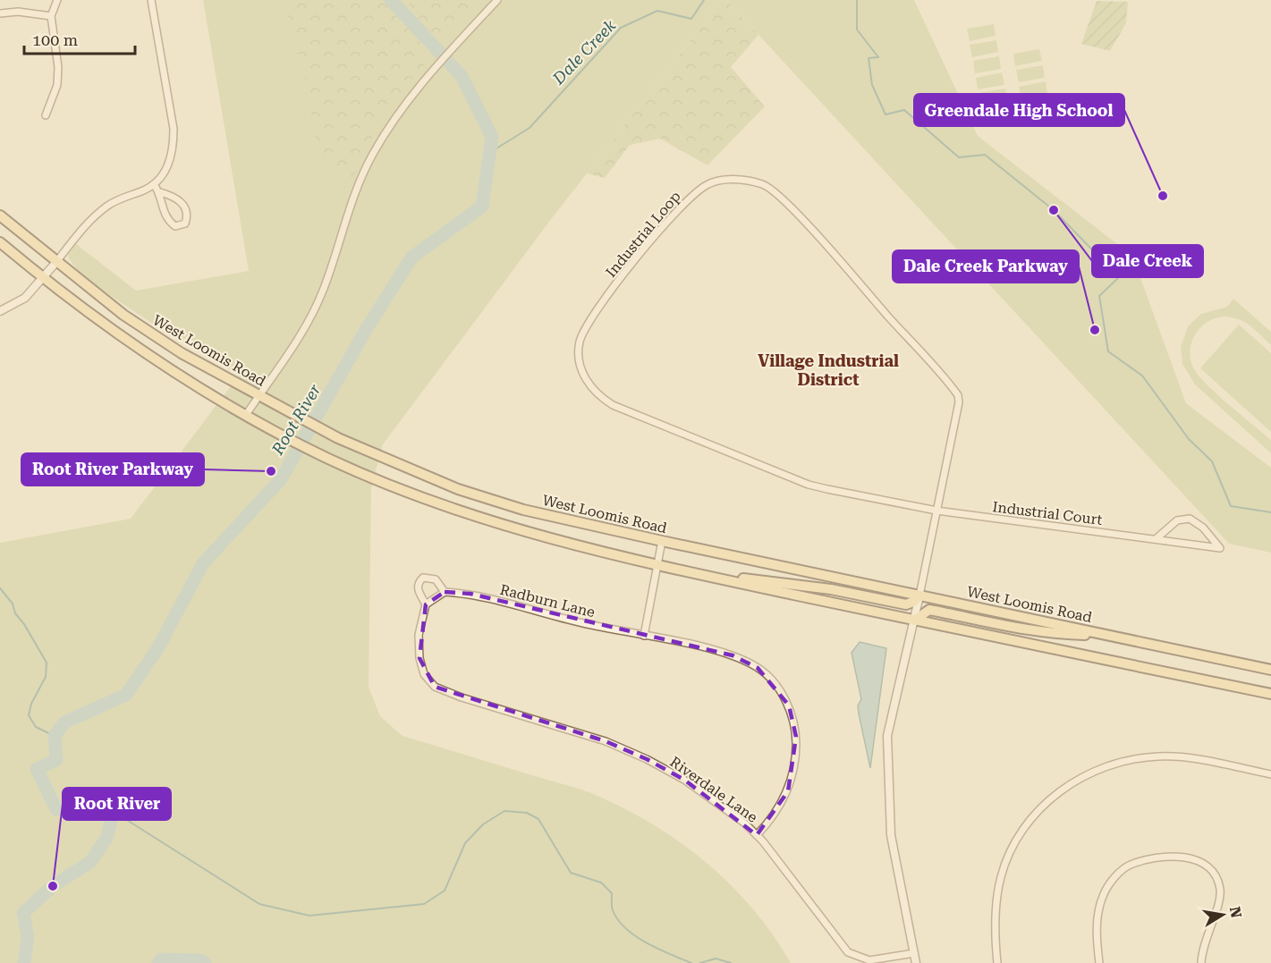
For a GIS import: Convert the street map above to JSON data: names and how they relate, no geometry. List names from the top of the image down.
{
  "streets": {
    "main road": ["West Loomis Road"],
    "street": [
      "Industrial Loop",
      "Industrial Court",
      "Radburn Lane",
      "Riverdale Lane"
    ]
  },
  "crossings": [
    ["Industrial Loop", "West Loomis Road"],
    ["Industrial Loop", "Industrial Court"],
    ["Radburn Lane", "Riverdale Lane"]
  ],
  "districts": ["Village Industrial District"],
  "water": ["Dale Creek", "Root River"],
  "places": [
    "Greendale High School",
    "Dale Creek",
    "Dale Creek Parkway",
    "Root River Parkway",
    "Root River"
  ],
  "scale_bar": "100 m",
  "north": "right"
}
